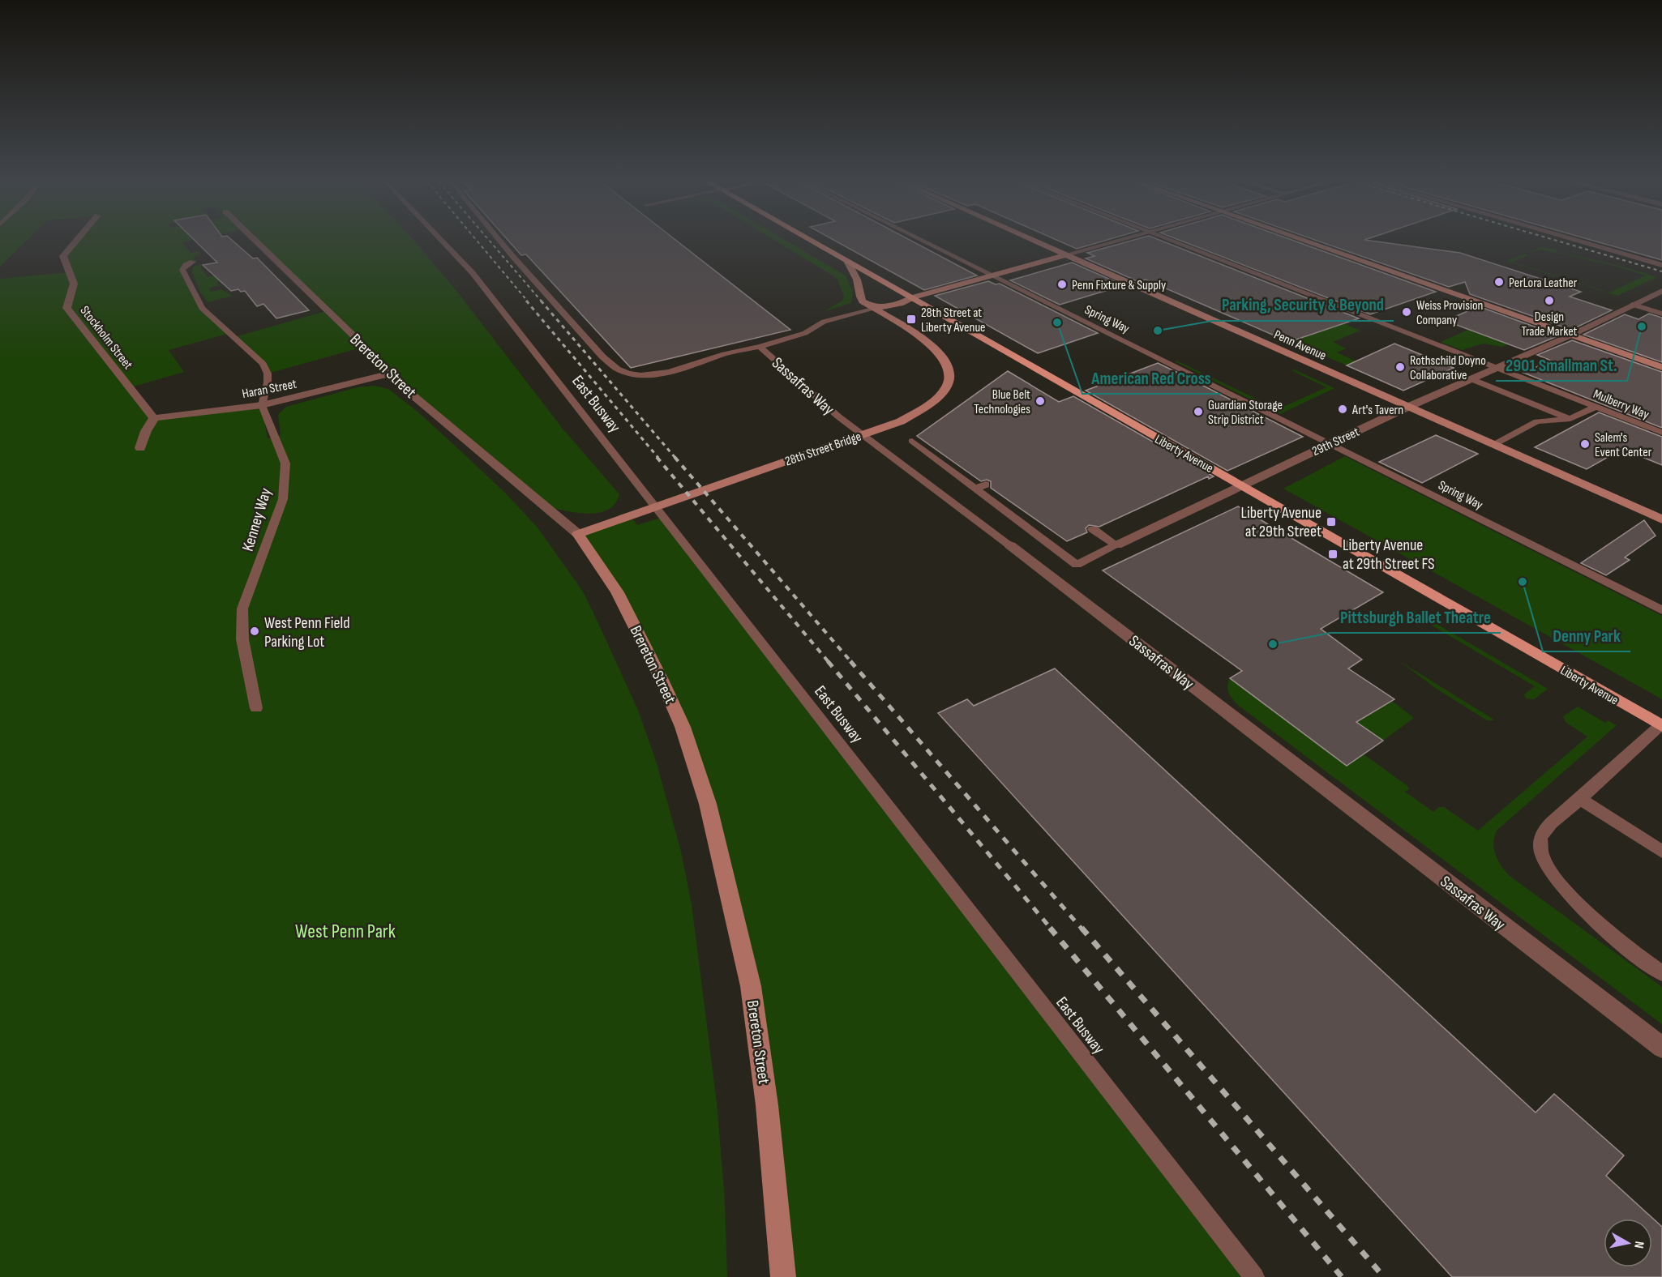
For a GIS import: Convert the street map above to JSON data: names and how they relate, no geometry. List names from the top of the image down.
{
  "streets": {
    "main road": ["Liberty Avenue"],
    "street": [
      "Stockholm Street",
      "Penn Avenue",
      "Brereton Street",
      "Sassafras Way",
      "Haran Street",
      "29th Street",
      "28th Street Bridge"
    ],
    "lane": [
      "Spring Way",
      "East Busway",
      "Mulberry Way",
      "Kenney Way"
    ]
  },
  "crossings": [
    ["Spring Way", "29th Street"],
    ["Stockholm Street", "Haran Street"],
    ["Penn Avenue", "29th Street"],
    ["Brereton Street", "Haran Street"],
    ["Brereton Street", "28th Street Bridge"],
    ["Sassafras Way", "28th Street Bridge"],
    ["Haran Street", "Kenney Way"],
    ["Mulberry Way", "29th Street"],
    ["29th Street", "Liberty Avenue"],
    ["28th Street Bridge", "Liberty Avenue"]
  ],
  "parks": ["West Penn Park"],
  "places": {
    "other": [
      "PerLora Leather",
      "Penn Fixture & Supply",
      "Design Trade Market",
      "Weiss Provision Company",
      "American Red Cross",
      "2901 Smallman St.",
      "Parking, Security & Beyond",
      "Rothschild Doyno Collaborative",
      "Blue Belt Technologies",
      "Art's Tavern",
      "Guardian Storage Strip District",
      "Salem's Event Center",
      "Denny Park",
      "West Penn Field Parking Lot",
      "Pittsburgh Ballet Theatre"
    ],
    "transit": ["28th Street at Liberty Avenue", "Liberty Avenue at 29th Street", "Liberty Avenue at 29th Street FS"]
  },
  "north": "right"
}
